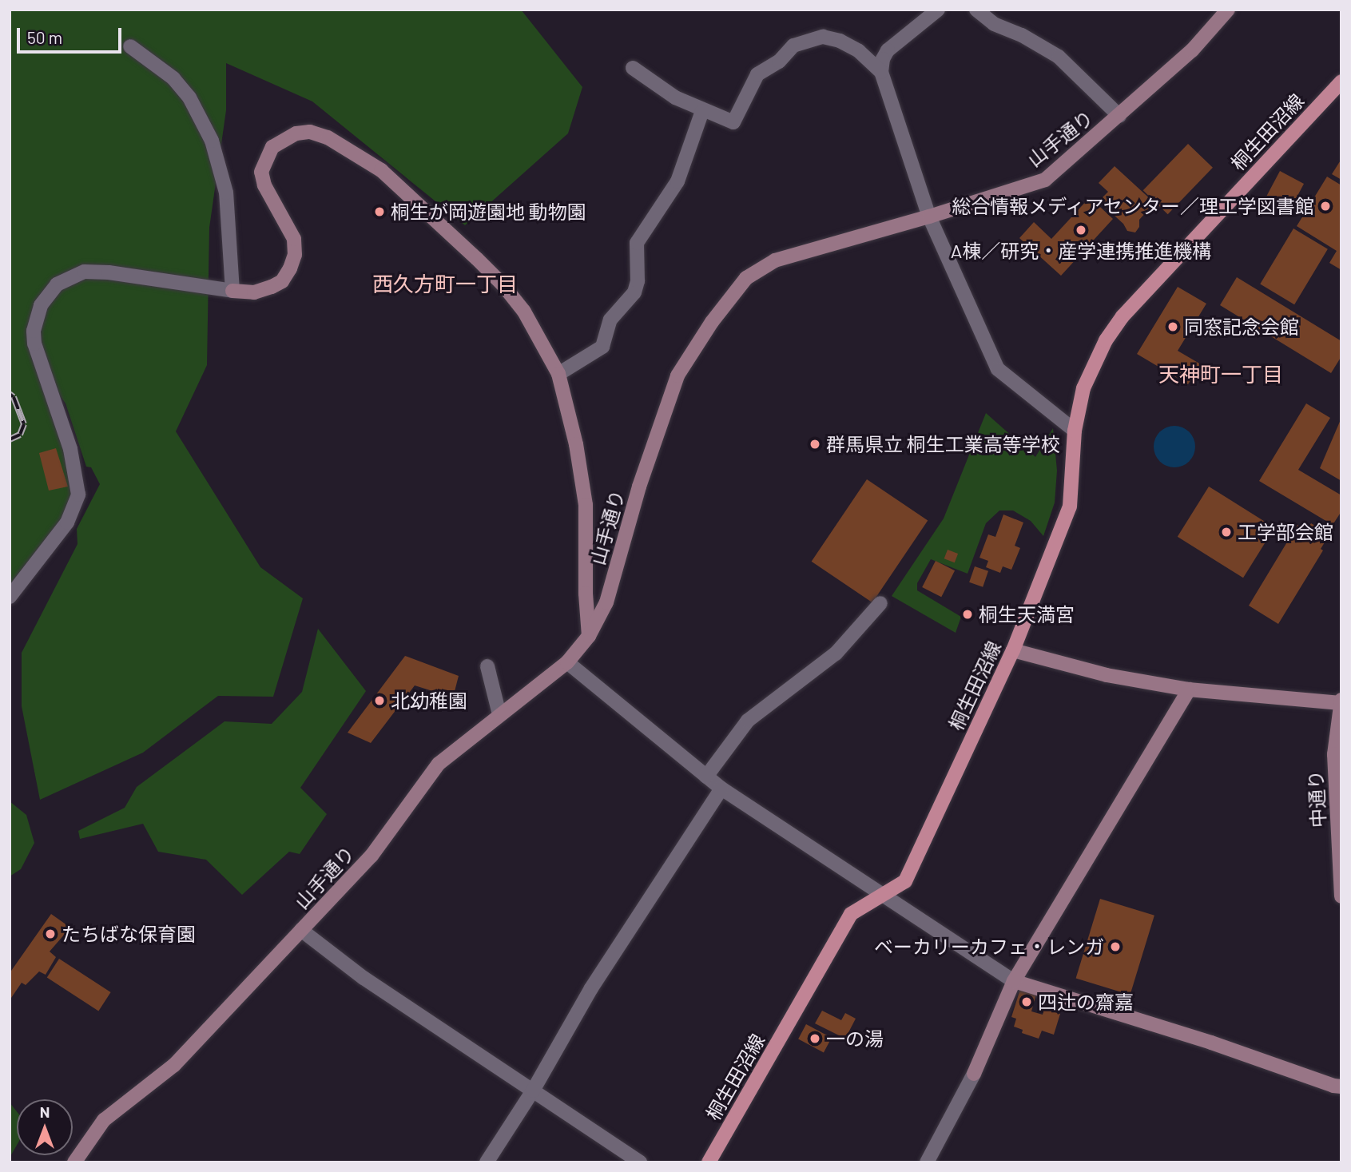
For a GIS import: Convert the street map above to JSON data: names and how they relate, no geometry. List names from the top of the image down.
{
  "streets": {
    "main road": ["桐生田沼線"],
    "street": ["山手通り", "中通り"]
  },
  "districts": ["西久方町一丁目", "天神町一丁目"],
  "places": [
    "総合情報メディアセンター／理工学図書館",
    "桐生が岡遊園地 動物園",
    "A棟／研究・産学連携推進機構",
    "同窓記念会館",
    "群馬県立 桐生工業高等学校",
    "工学部会館",
    "桐生天満宮",
    "北幼稚園",
    "たちばな保育園",
    "ベーカリーカフェ・レンガ",
    "四辻の齋嘉",
    "一の湯"
  ],
  "scale_bar": "50 m",
  "north": "top"
}
